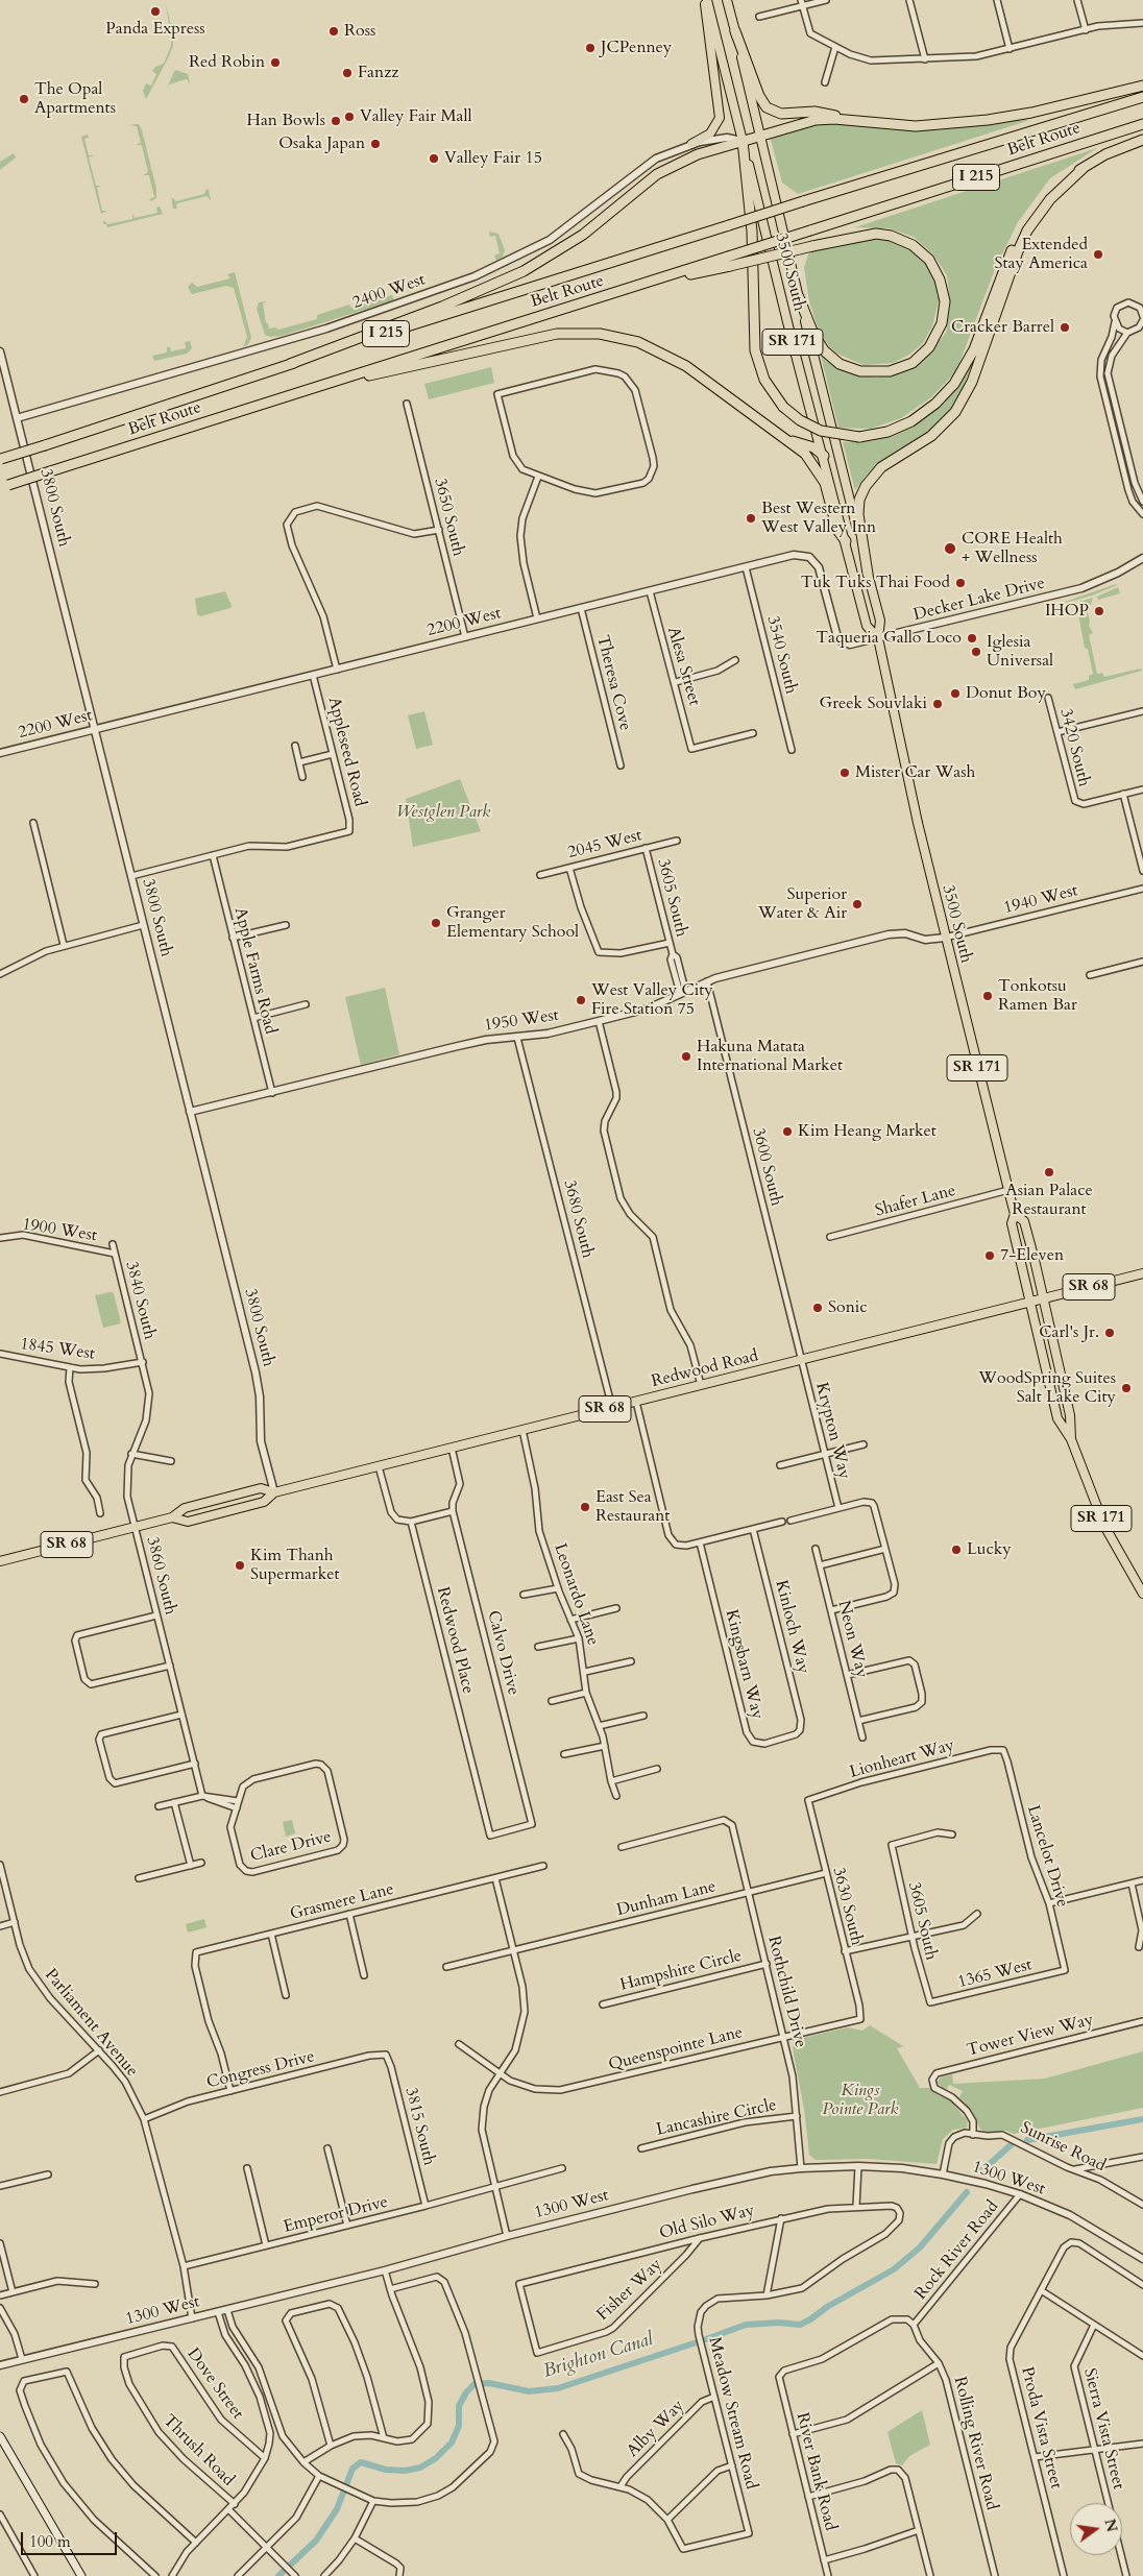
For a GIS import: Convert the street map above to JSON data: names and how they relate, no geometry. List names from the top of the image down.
{
  "streets": {
    "highway": ["Belt Route", "I 215"],
    "main road": [
      "3500 South",
      "SR 171",
      "SR 68",
      "Redwood Road"
    ],
    "street": [
      "2400 West",
      "3800 South",
      "3650 South",
      "Decker Lake Drive",
      "2200 West",
      "3540 South",
      "Alesa Street",
      "Theresa Cove",
      "3420 South",
      "Appleseed Road",
      "2045 West",
      "3605 South",
      "1940 West",
      "Apple Farms Road",
      "1950 West",
      "3600 South",
      "Shafer Lane",
      "3680 South",
      "1900 West",
      "3840 South",
      "1845 West",
      "Krypton Way",
      "3860 South",
      "Leonardo Lane",
      "Kinloch Way",
      "Neon Way",
      "Redwood Place",
      "Calvo Drive",
      "Kingsbarn Way",
      "Lionheart Way",
      "Clare Drive",
      "Lancelot Drive",
      "Dunham Lane",
      "Grasmere Lane",
      "3630 South",
      "Hampshire Circle",
      "1365 West",
      "Rothchild Drive",
      "Parliament Avenue",
      "Tower View Way",
      "Queenspointe Lane",
      "Congress Drive",
      "Lancashire Circle",
      "3815 South",
      "Sunrise Road",
      "1300 West",
      "Emperor Drive",
      "Old Silo Way",
      "Rock River Road",
      "Fisher Way",
      "Dove Street",
      "Meadow Stream Road",
      "Proda Vista Street",
      "Alby Way",
      "Sierra Vista Street",
      "Rolling River Road",
      "Thrush Road",
      "River Bank Road"
    ]
  },
  "crossings": [
    ["3500 South", "2400 West"],
    ["3500 South", "Decker Lake Drive"],
    ["3500 South", "2200 West"],
    ["3500 South", "1940 West"],
    ["3500 South", "1950 West"],
    ["3500 South", "Shafer Lane"],
    ["3500 South", "Redwood Road"],
    ["2400 West", "3800 South"],
    ["3800 South", "2200 West"],
    ["3800 South", "Appleseed Road"],
    ["3800 South", "1950 West"],
    ["3800 South", "Redwood Road"],
    ["3650 South", "2200 West"],
    ["Decker Lake Drive", "2200 West"],
    ["2200 West", "3540 South"],
    ["2200 West", "Alesa Street"],
    ["2200 West", "Theresa Cove"],
    ["2200 West", "Appleseed Road"],
    ["Appleseed Road", "Apple Farms Road"],
    ["2045 West", "3605 South"],
    ["3605 South", "1950 West"],
    ["3605 South", "1365 West"],
    ["1940 West", "1950 West"],
    ["Apple Farms Road", "1950 West"],
    ["1950 West", "3600 South"],
    ["1950 West", "3680 South"],
    ["3600 South", "Redwood Road"],
    ["3600 South", "Krypton Way"],
    ["3680 South", "Redwood Road"],
    ["1900 West", "3840 South"],
    ["3840 South", "1845 West"],
    ["3840 South", "3860 South"],
    ["1845 West", "3860 South"],
    ["Redwood Road", "Krypton Way"],
    ["Redwood Road", "3860 South"],
    ["Redwood Road", "Leonardo Lane"],
    ["Redwood Road", "Calvo Drive"],
    ["Kinloch Way", "Kingsbarn Way"],
    ["Redwood Place", "Calvo Drive"],
    ["Lionheart Way", "Lancelot Drive"],
    ["Lionheart Way", "3630 South"],
    ["Lancelot Drive", "1365 West"],
    ["Dunham Lane", "3630 South"],
    ["Dunham Lane", "Rothchild Drive"],
    ["Grasmere Lane", "Congress Drive"],
    ["3630 South", "Queenspointe Lane"],
    ["Hampshire Circle", "Rothchild Drive"],
    ["Rothchild Drive", "Queenspointe Lane"],
    ["Rothchild Drive", "Lancashire Circle"],
    ["Rothchild Drive", "1300 West"],
    ["Parliament Avenue", "Congress Drive"],
    ["Parliament Avenue", "1300 West"],
    ["Parliament Avenue", "Emperor Drive"],
    ["Tower View Way", "Sunrise Road"],
    ["Congress Drive", "3815 South"],
    ["3815 South", "Emperor Drive"],
    ["Sunrise Road", "1300 West"],
    ["1300 West", "Rock River Road"],
    ["Old Silo Way", "Fisher Way"],
    ["Old Silo Way", "Meadow Stream Road"],
    ["Rock River Road", "Rolling River Road"],
    ["Rock River Road", "River Bank Road"],
    ["Dove Street", "Thrush Road"],
    ["Meadow Stream Road", "Alby Way"],
    ["Rolling River Road", "River Bank Road"]
  ],
  "water": ["Brighton Canal"],
  "parks": ["Westglen Park", "Kings Pointe Park"],
  "places": [
    "Panda Express",
    "Ross",
    "JCPenney",
    "Red Robin",
    "Fanzz",
    "The Opal Apartments",
    "Valley Fair Mall",
    "Han Bowls",
    "Osaka Japan",
    "Valley Fair 15",
    "Extended Stay America",
    "Cracker Barrel",
    "Best Western West Valley Inn",
    "CORE Health + Wellness",
    "Tuk Tuks Thai Food",
    "IHOP",
    "Taqueria Gallo Loco",
    "Iglesia Universal",
    "Donut Boy",
    "Greek Souvlaki",
    "Mister Car Wash",
    "Superior Water & Air",
    "Granger Elementary School",
    "Tonkotsu Ramen Bar",
    "West Valley City Fire Station 75",
    "Hakuna Matata International Market",
    "Kim Heang Market",
    "Asian Palace Restaurant",
    "7-Eleven",
    "Sonic",
    "Carl's Jr.",
    "WoodSpring Suites Salt Lake City",
    "East Sea Restaurant",
    "Lucky",
    "Kim Thanh Supermarket"
  ],
  "scale_bar": "100 m",
  "north": "right"
}
